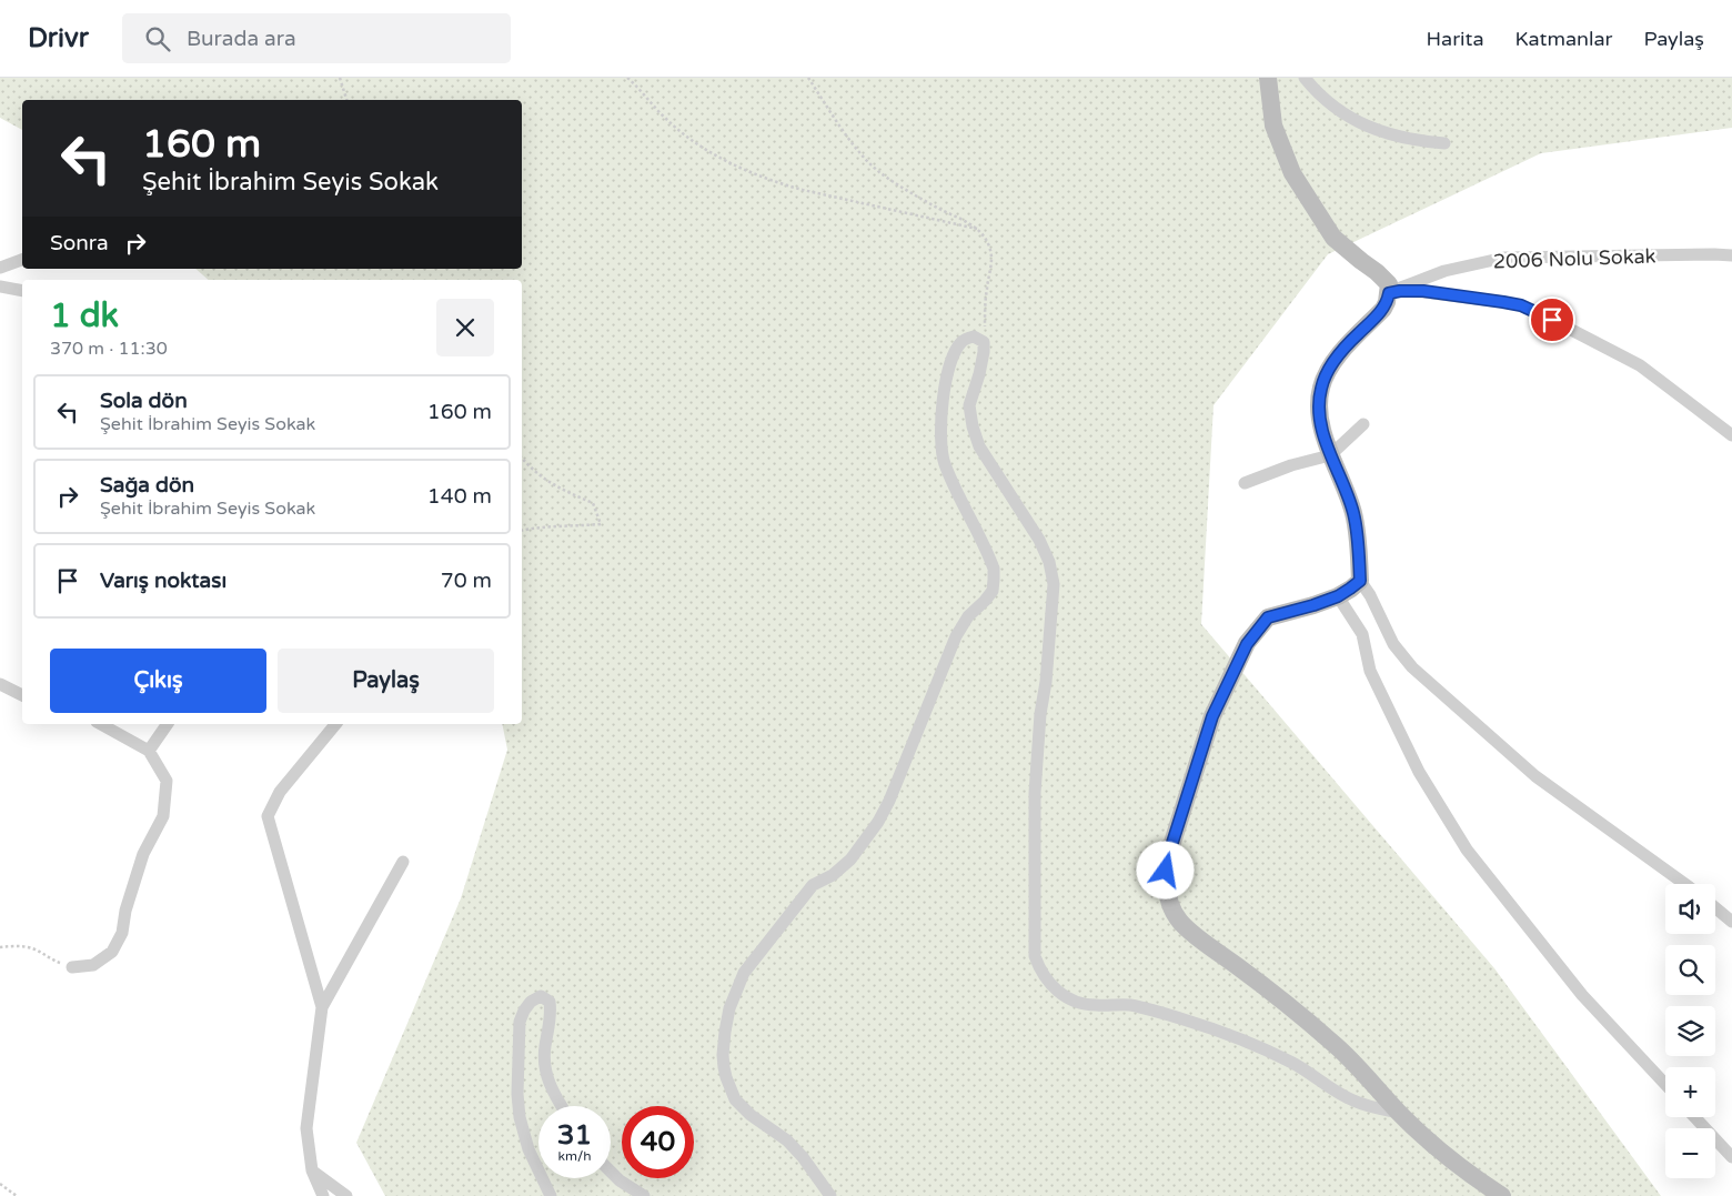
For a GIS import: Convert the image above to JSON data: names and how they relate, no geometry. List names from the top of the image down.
{
  "streets": {
    "street": ["2006 Nolu Sokak"]
  },
  "page": {
    "header": "Drivr",
    "search": "Burada ara",
    "nav": ["Harita", "Katmanlar", "Paylaş"],
    "turn": ["160 m", "Şehit İbrahim Seyis Sokak"],
    "then": "Sonra",
    "heading": ["1 dk", "370 m · 11:30"],
    "list": [
      {
        "name": "Sola dön",
        "note": "Şehit İbrahim Seyis Sokak",
        "value": "160 m"
      },
      {
        "name": "Sağa dön",
        "note": "Şehit İbrahim Seyis Sokak",
        "value": "140 m"
      },
      {
        "name": "Varış noktası",
        "value": "70 m"
      }
    ],
    "buttons": ["Çıkış", "Paylaş"],
    "map_buttons": ["+", "−"],
    "speed": "31 km/h",
    "limit": "40"
  }
}
